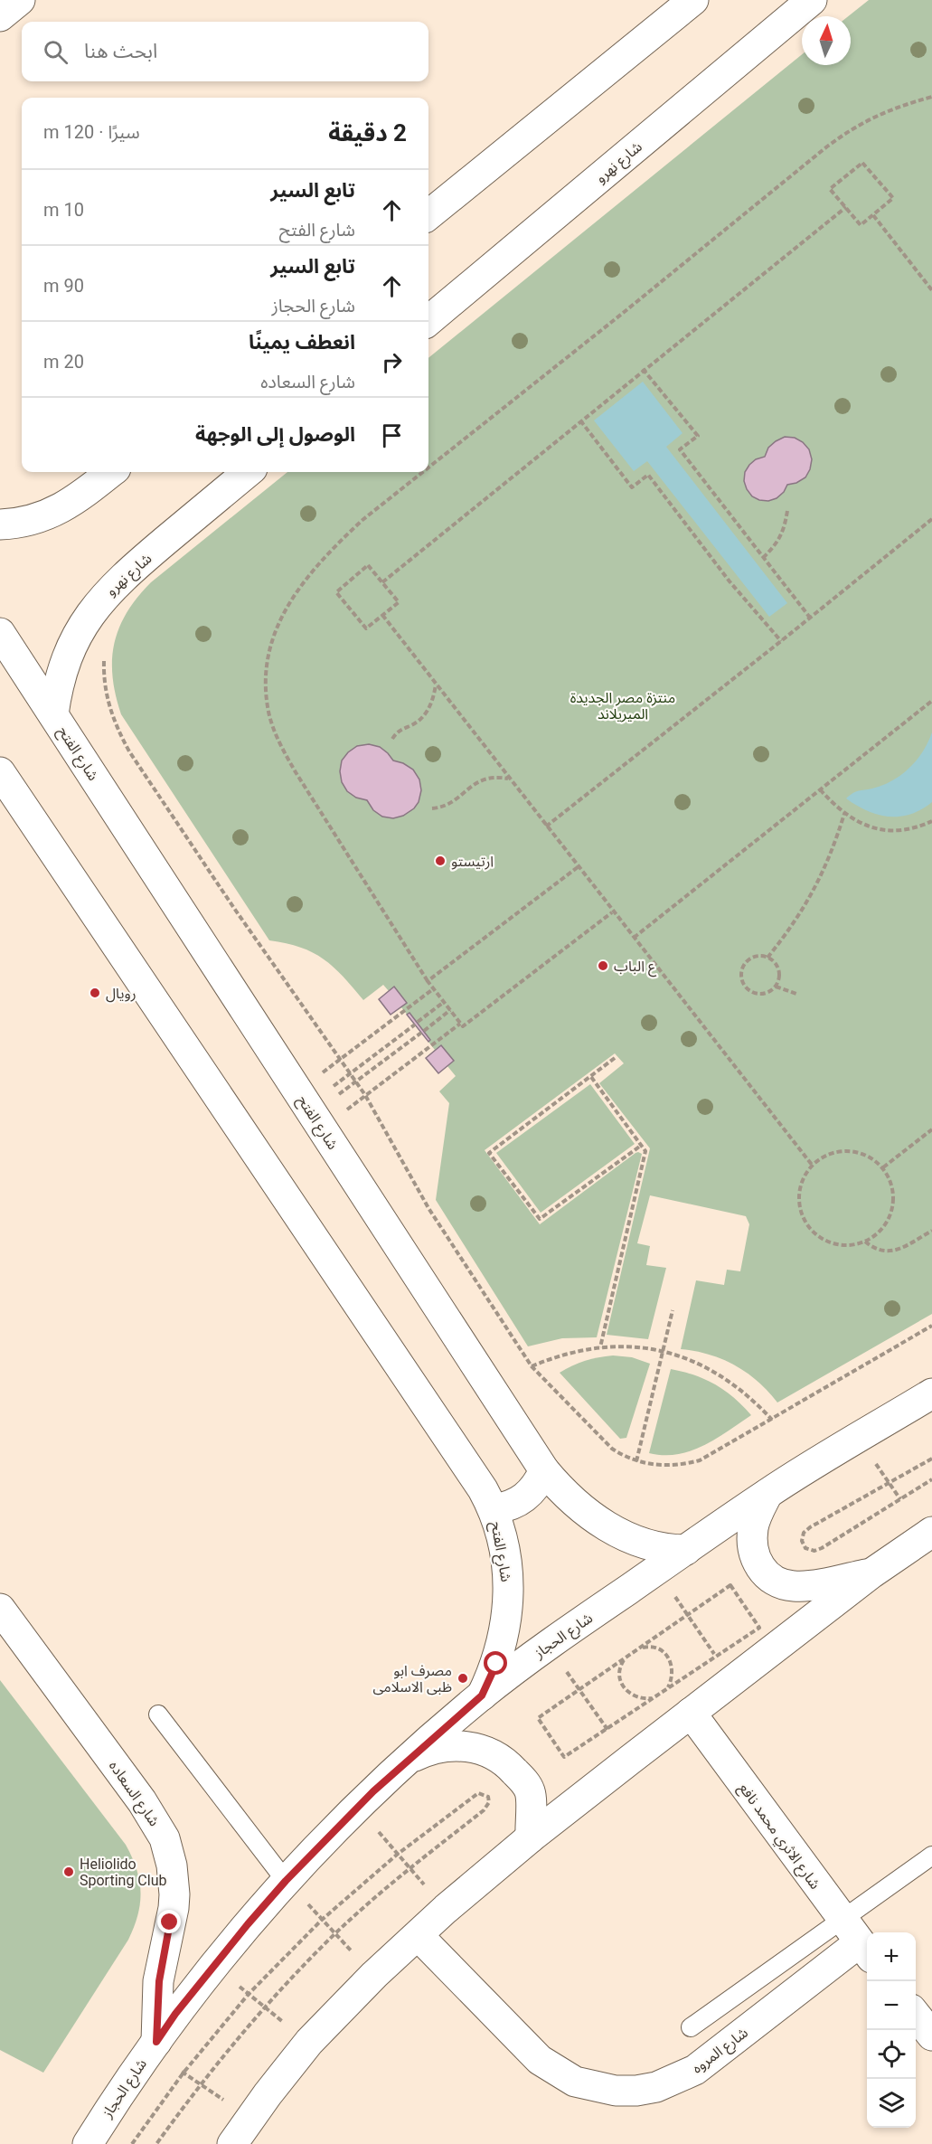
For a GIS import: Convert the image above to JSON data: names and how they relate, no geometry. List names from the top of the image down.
{
  "streets": {
    "main road": [
      "شارع نهرو",
      "شارع الفتح",
      "شارع الحجاز",
      "شارع السعاده",
      "شارع الاثري محمد نافع",
      "شارع المروه"
    ]
  },
  "crossings": [
    ["شارع نهرو", "شارع الفتح"],
    ["شارع الفتح", "شارع الحجاز"],
    ["شارع الحجاز", "شارع السعاده"],
    ["شارع الاثري محمد نافع", "شارع المروه"]
  ],
  "parks": ["منتزة مصر الجديدة الميريلاند"],
  "places": [
    "ارتيستو",
    "ع الباب",
    "رويال",
    "مصرف ابو ظبى الاسلامى",
    "Heliolido Sporting Club"
  ],
  "north": "top",
  "page": {
    "search": "ابحث هنا",
    "heading": ["2 دقيقة", "سيرًا · 120 m"],
    "list": [
      ["تابع السير", "شارع الفتح", "10 m"],
      ["تابع السير", "شارع الحجاز", "90 m"],
      ["انعطف يمينًا", "شارع السعاده", "20 m"],
      "الوصول إلى الوجهة"
    ],
    "map_buttons": ["+", "−"]
  }
}
